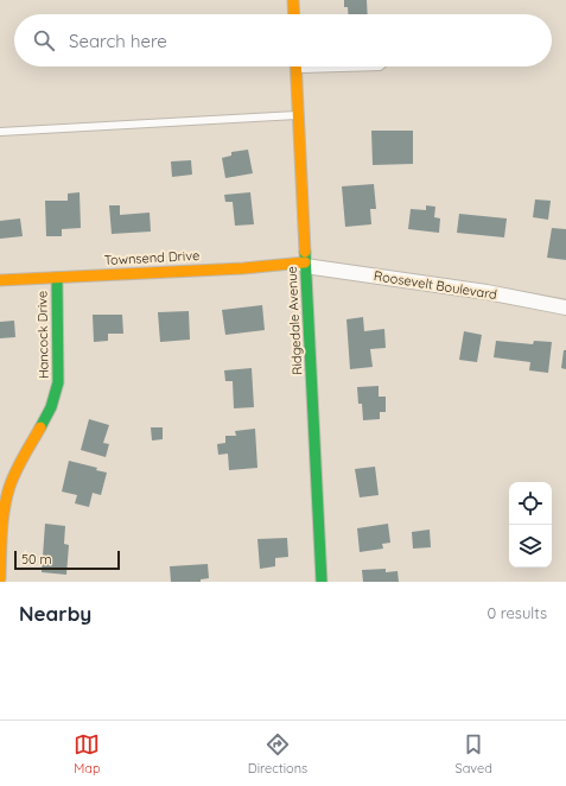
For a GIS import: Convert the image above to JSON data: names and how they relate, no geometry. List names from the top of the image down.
{
  "streets": {
    "street": [
      "Townsend Drive",
      "Roosevelt Boulevard",
      "Ridgedale Avenue",
      "Hancock Drive"
    ]
  },
  "crossings": [
    ["Townsend Drive", "Roosevelt Boulevard"],
    ["Townsend Drive", "Ridgedale Avenue"],
    ["Townsend Drive", "Hancock Drive"],
    ["Roosevelt Boulevard", "Ridgedale Avenue"]
  ],
  "scale_bar": "50 m",
  "page": {
    "search": "Search here",
    "scale": "50 m",
    "heading": ["Nearby", "0 results"],
    "nav": ["Map", "Directions", "Saved"]
  }
}
